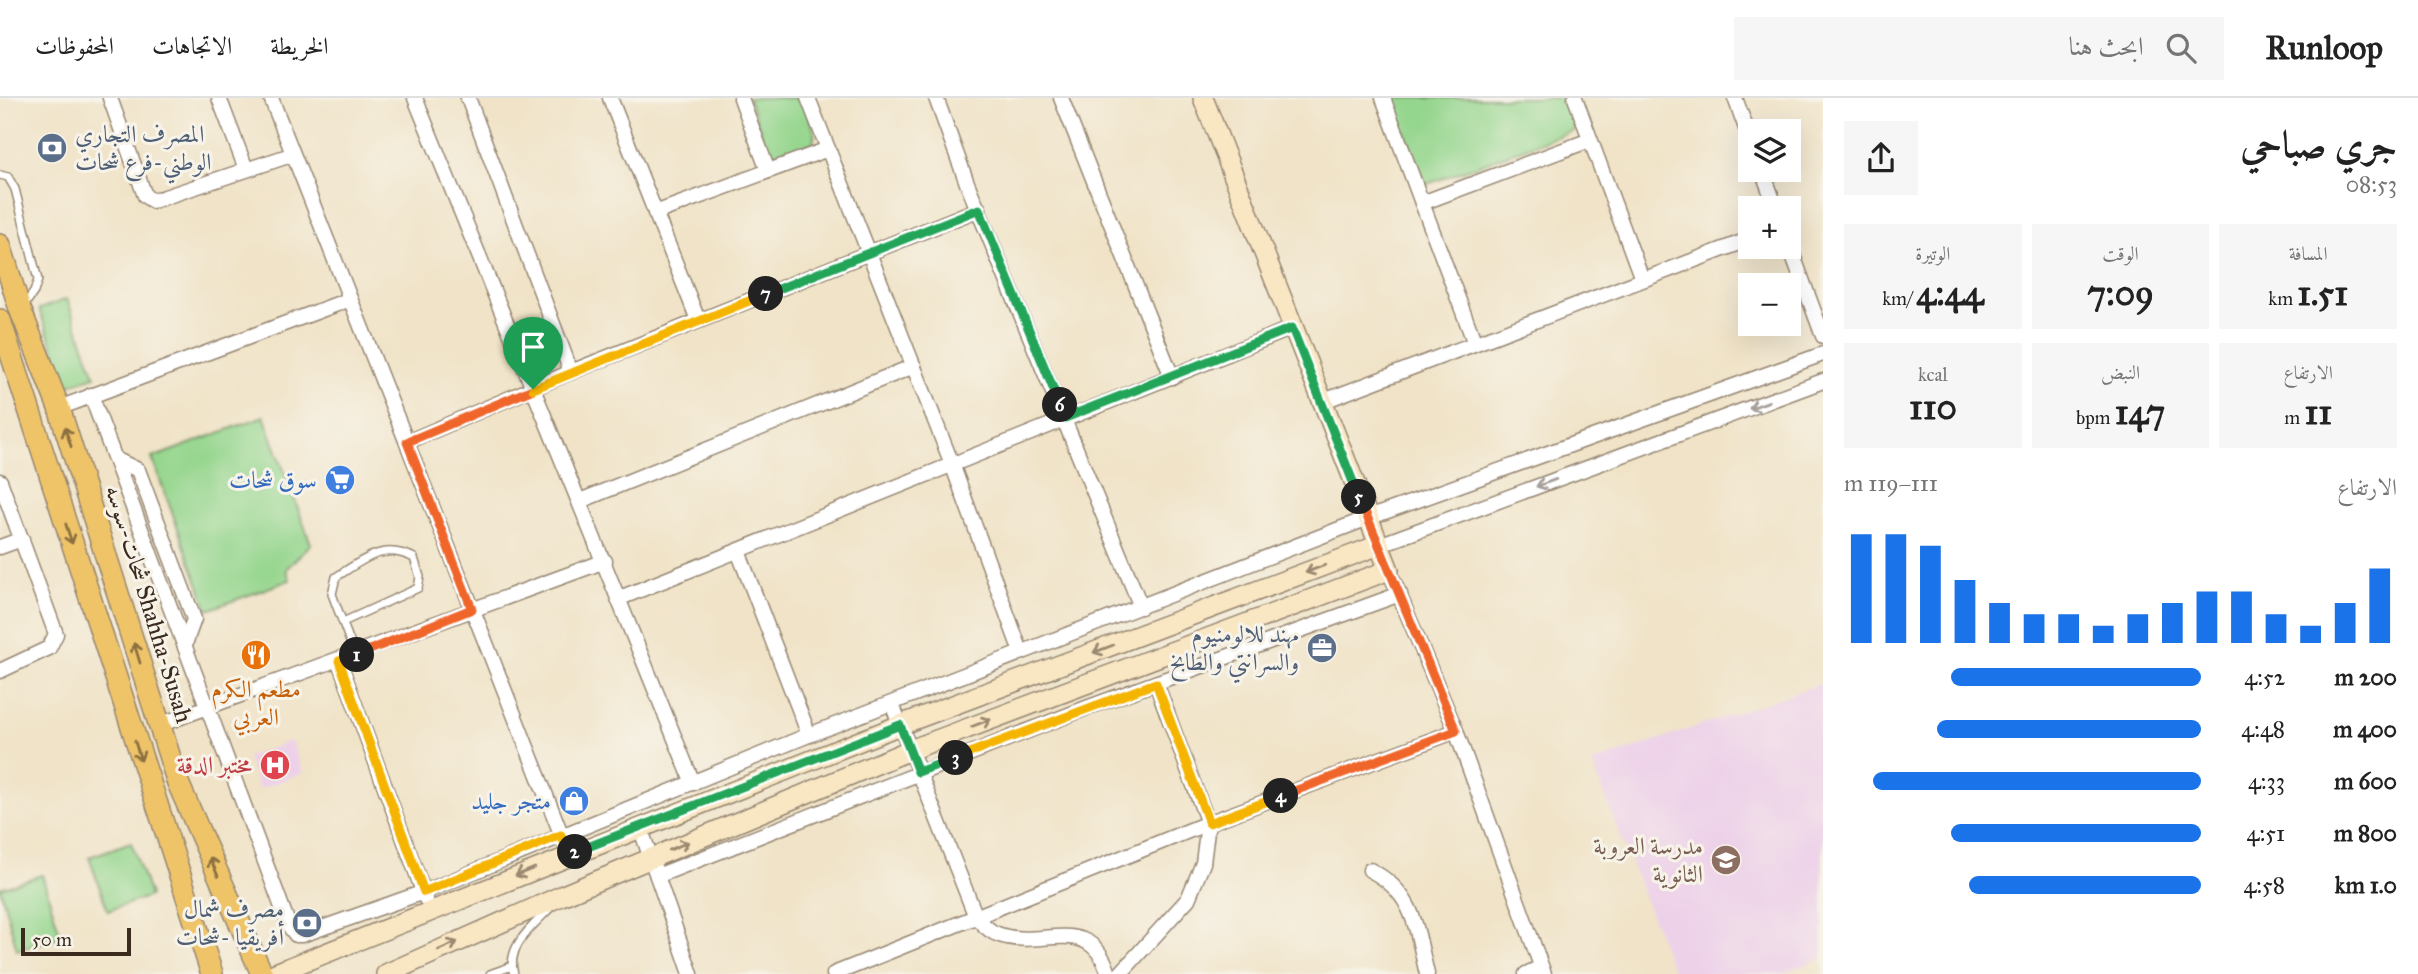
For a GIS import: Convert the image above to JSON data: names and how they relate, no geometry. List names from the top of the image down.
{
  "streets": {
    "main road": ["شحات-سوسه Shahha-Susah"]
  },
  "places": {
    "bank": ["المصرف التجاري الوطني-فرع شحات", "مصرف شمال أفريقيا -شحات"],
    "supermarket": ["سوق شحات"],
    "office": ["مهند للالومنيوم والسرانتي والطابخ"],
    "restaurant": ["مطعم الكرم العربي"],
    "hospital": ["مختبر الدقة"],
    "shop": ["متجر جليد"],
    "school or university": ["مدرسة العروبة الثانوية"]
  },
  "scale_bar": "50 m",
  "page": {
    "header": "Runloop",
    "search": "ابحث هنا",
    "nav": ["الخريطة", "الاتجاهات", "المحفوظات"],
    "heading": ["جري صباحي", "08:53"],
    "map_buttons": ["+", "−"],
    "stats": [
      ["المسافة", "1.51 km"],
      ["الوقت", "7:09"],
      ["الوتيرة", "4:44 /km"],
      ["الارتفاع", "11 m"],
      ["النبض", "147 bpm"],
      ["kcal", "110"]
    ],
    "pins": [
      "7",
      "6",
      "5",
      "1",
      "3",
      "4",
      "2"
    ],
    "chart": ["الارتفاع", "111–119 m"],
    "list": [
      {
        "name": "200 m",
        "note": "4:52"
      },
      {
        "name": "400 m",
        "note": "4:48"
      },
      {
        "name": "600 m",
        "note": "4:33"
      },
      {
        "name": "800 m",
        "note": "4:51"
      },
      {
        "name": "1.0 km",
        "note": "4:58"
      }
    ],
    "scale": "50 m"
  }
}
